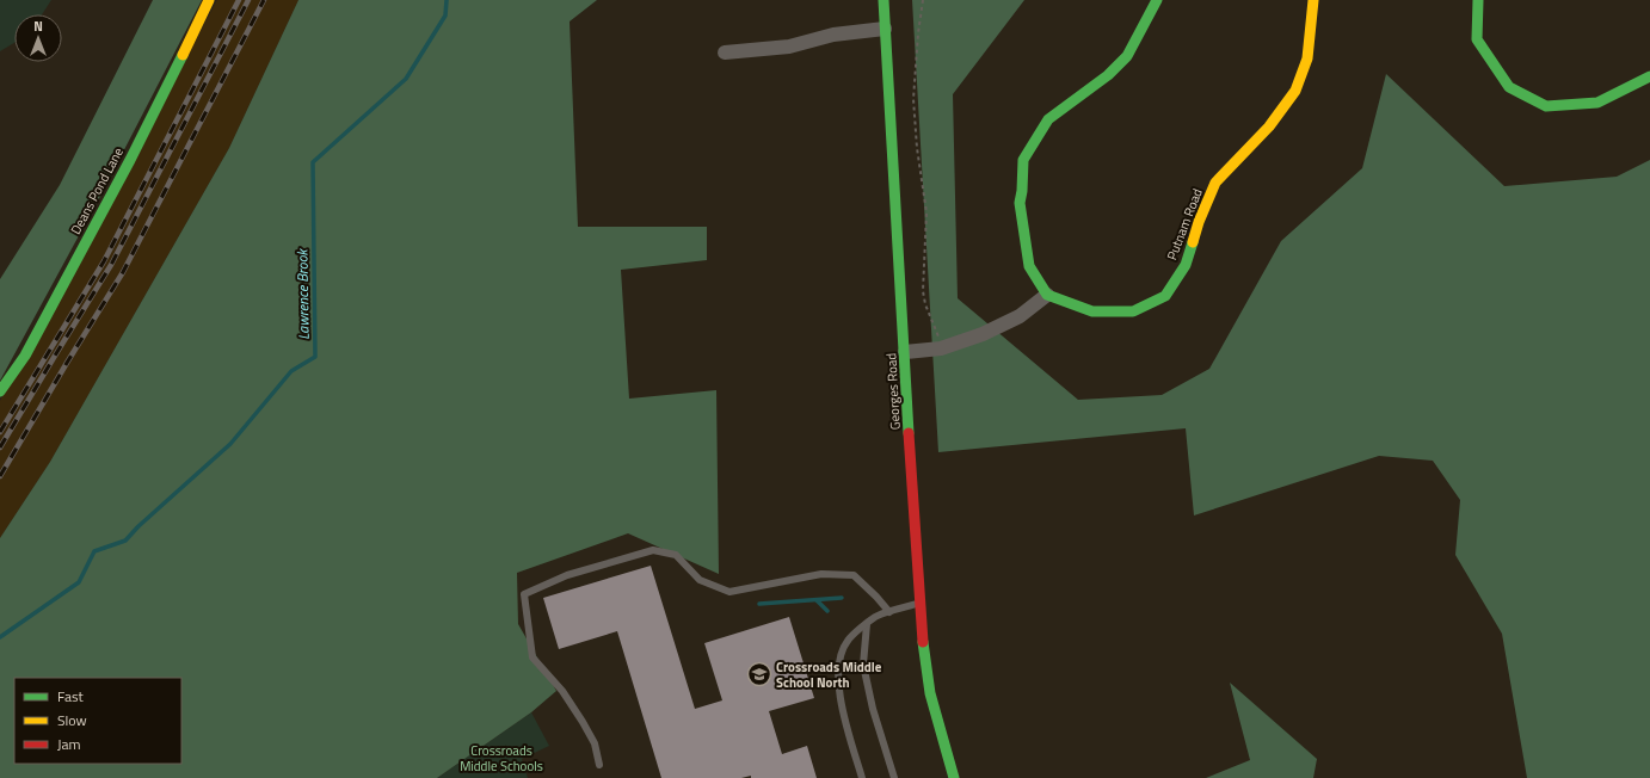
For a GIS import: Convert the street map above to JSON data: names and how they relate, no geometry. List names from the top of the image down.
{
  "streets": {
    "street": ["Deans Pond Lane", "Putnam Road", "Georges Road"]
  },
  "water": ["Lawrence Brook"],
  "parks": ["Crossroads Middle Schools"],
  "places": {
    "school or university": ["Crossroads Middle School North"]
  },
  "legend": ["Fast", "Slow", "Jam"],
  "north": "top"
}
